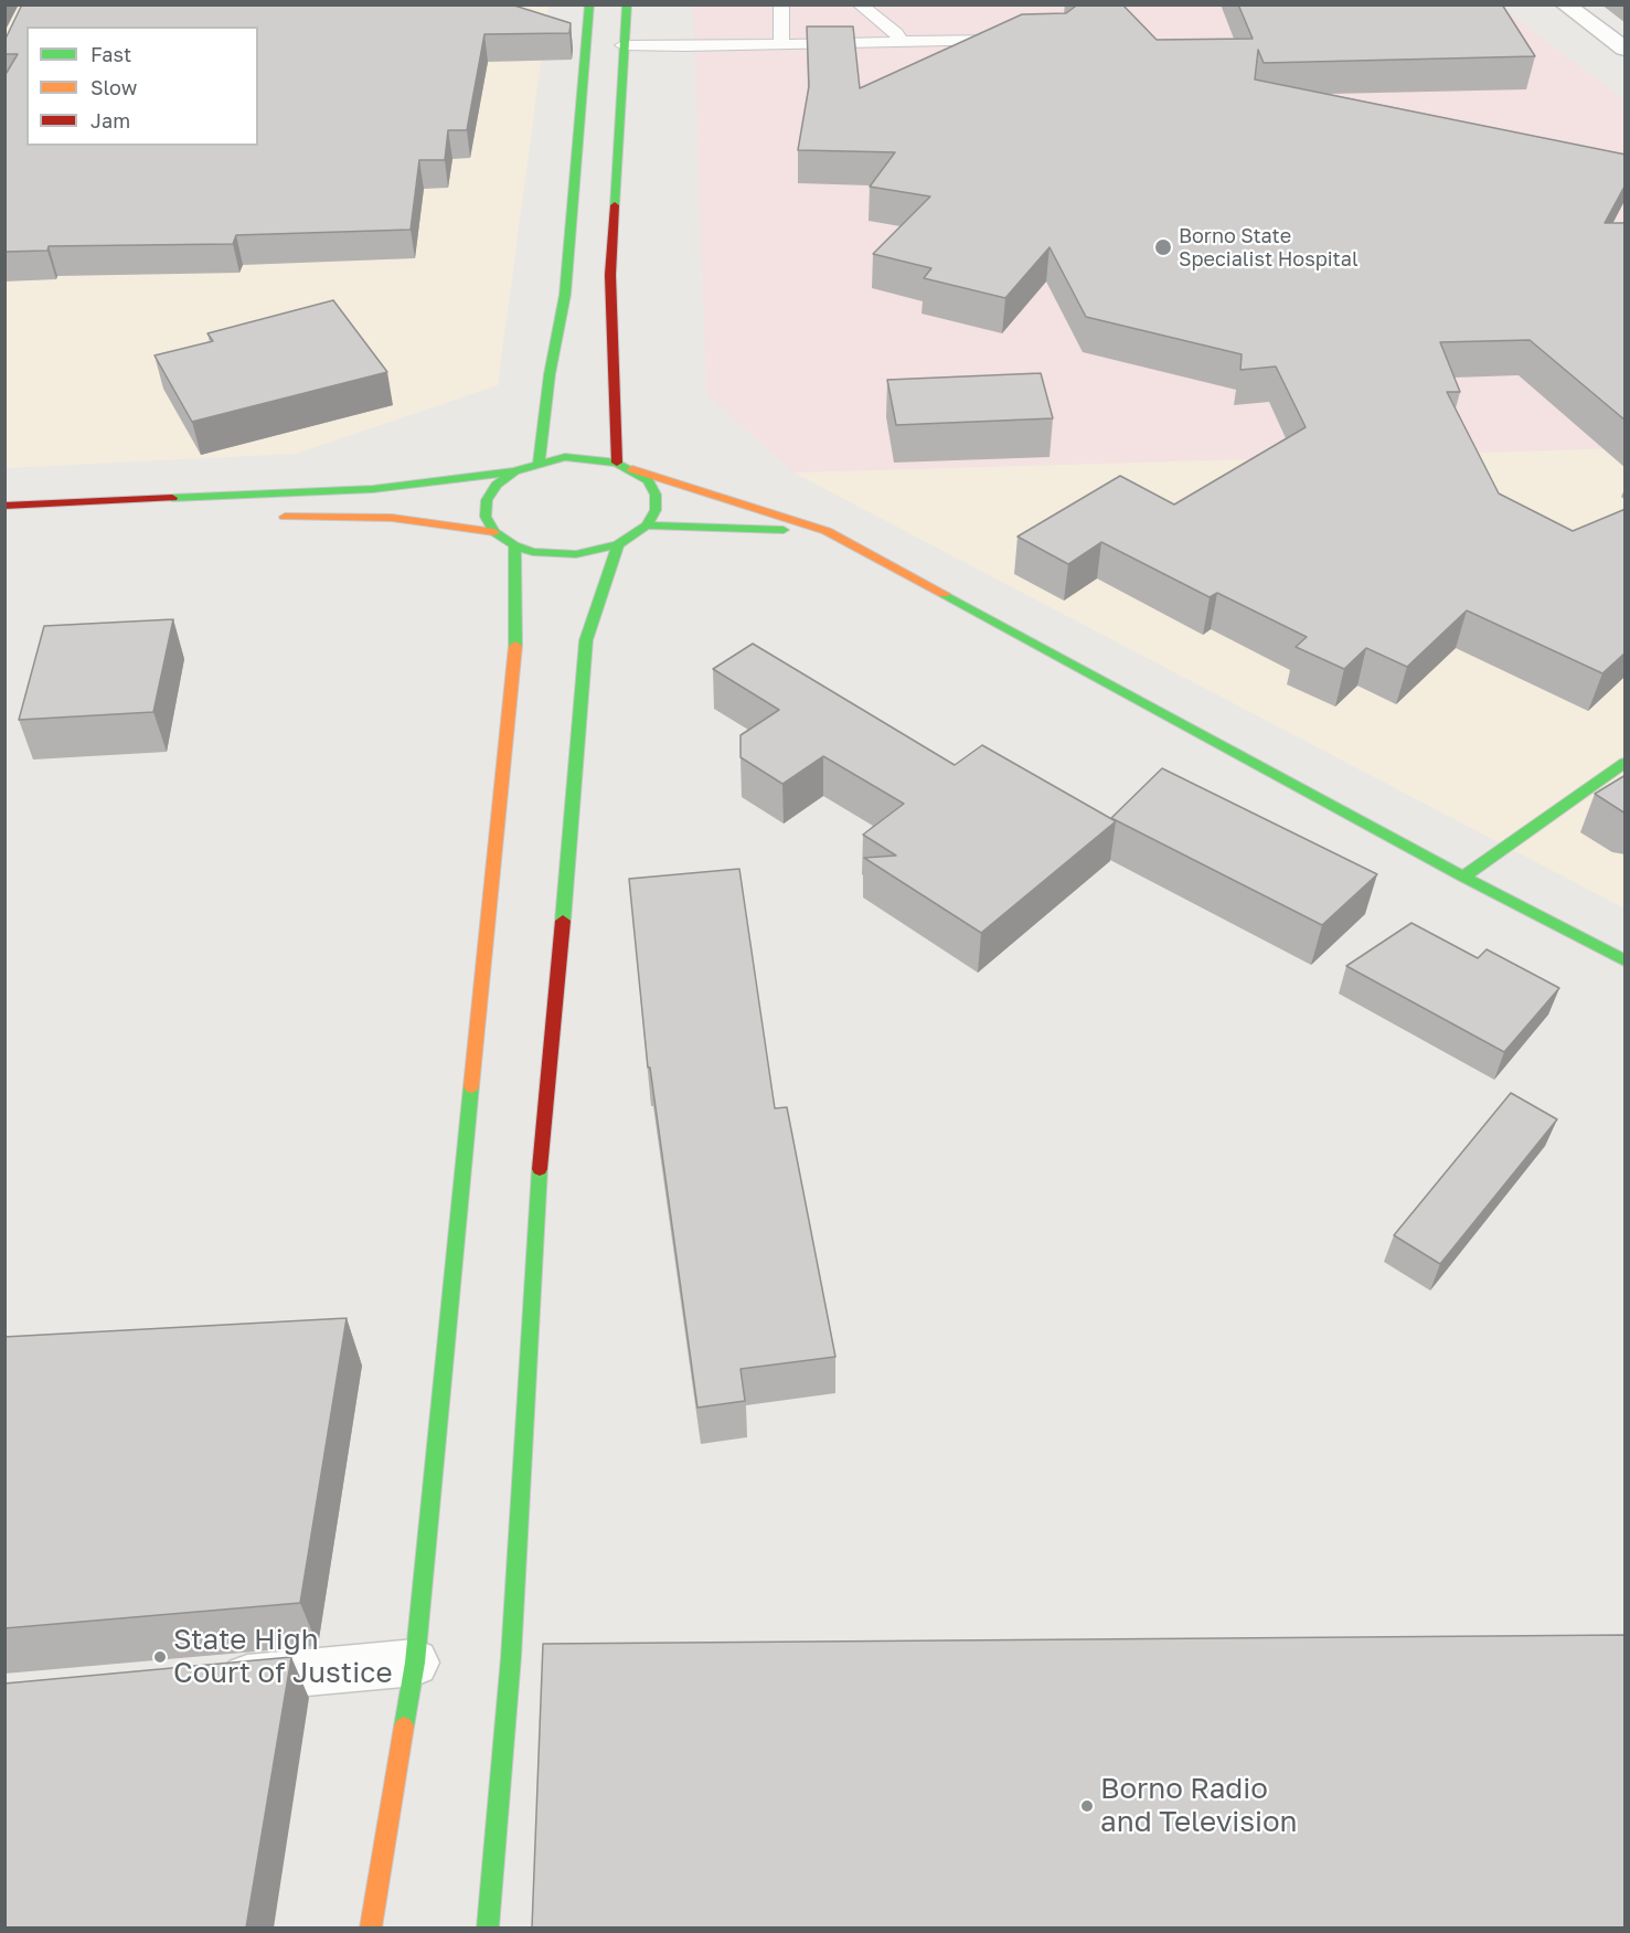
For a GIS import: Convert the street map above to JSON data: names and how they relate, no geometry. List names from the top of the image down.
{
  "places": ["Borno State Specialist Hospital", "State High Court of Justice", "Borno Radio and Television"],
  "legend": ["Fast", "Slow", "Jam"]
}
